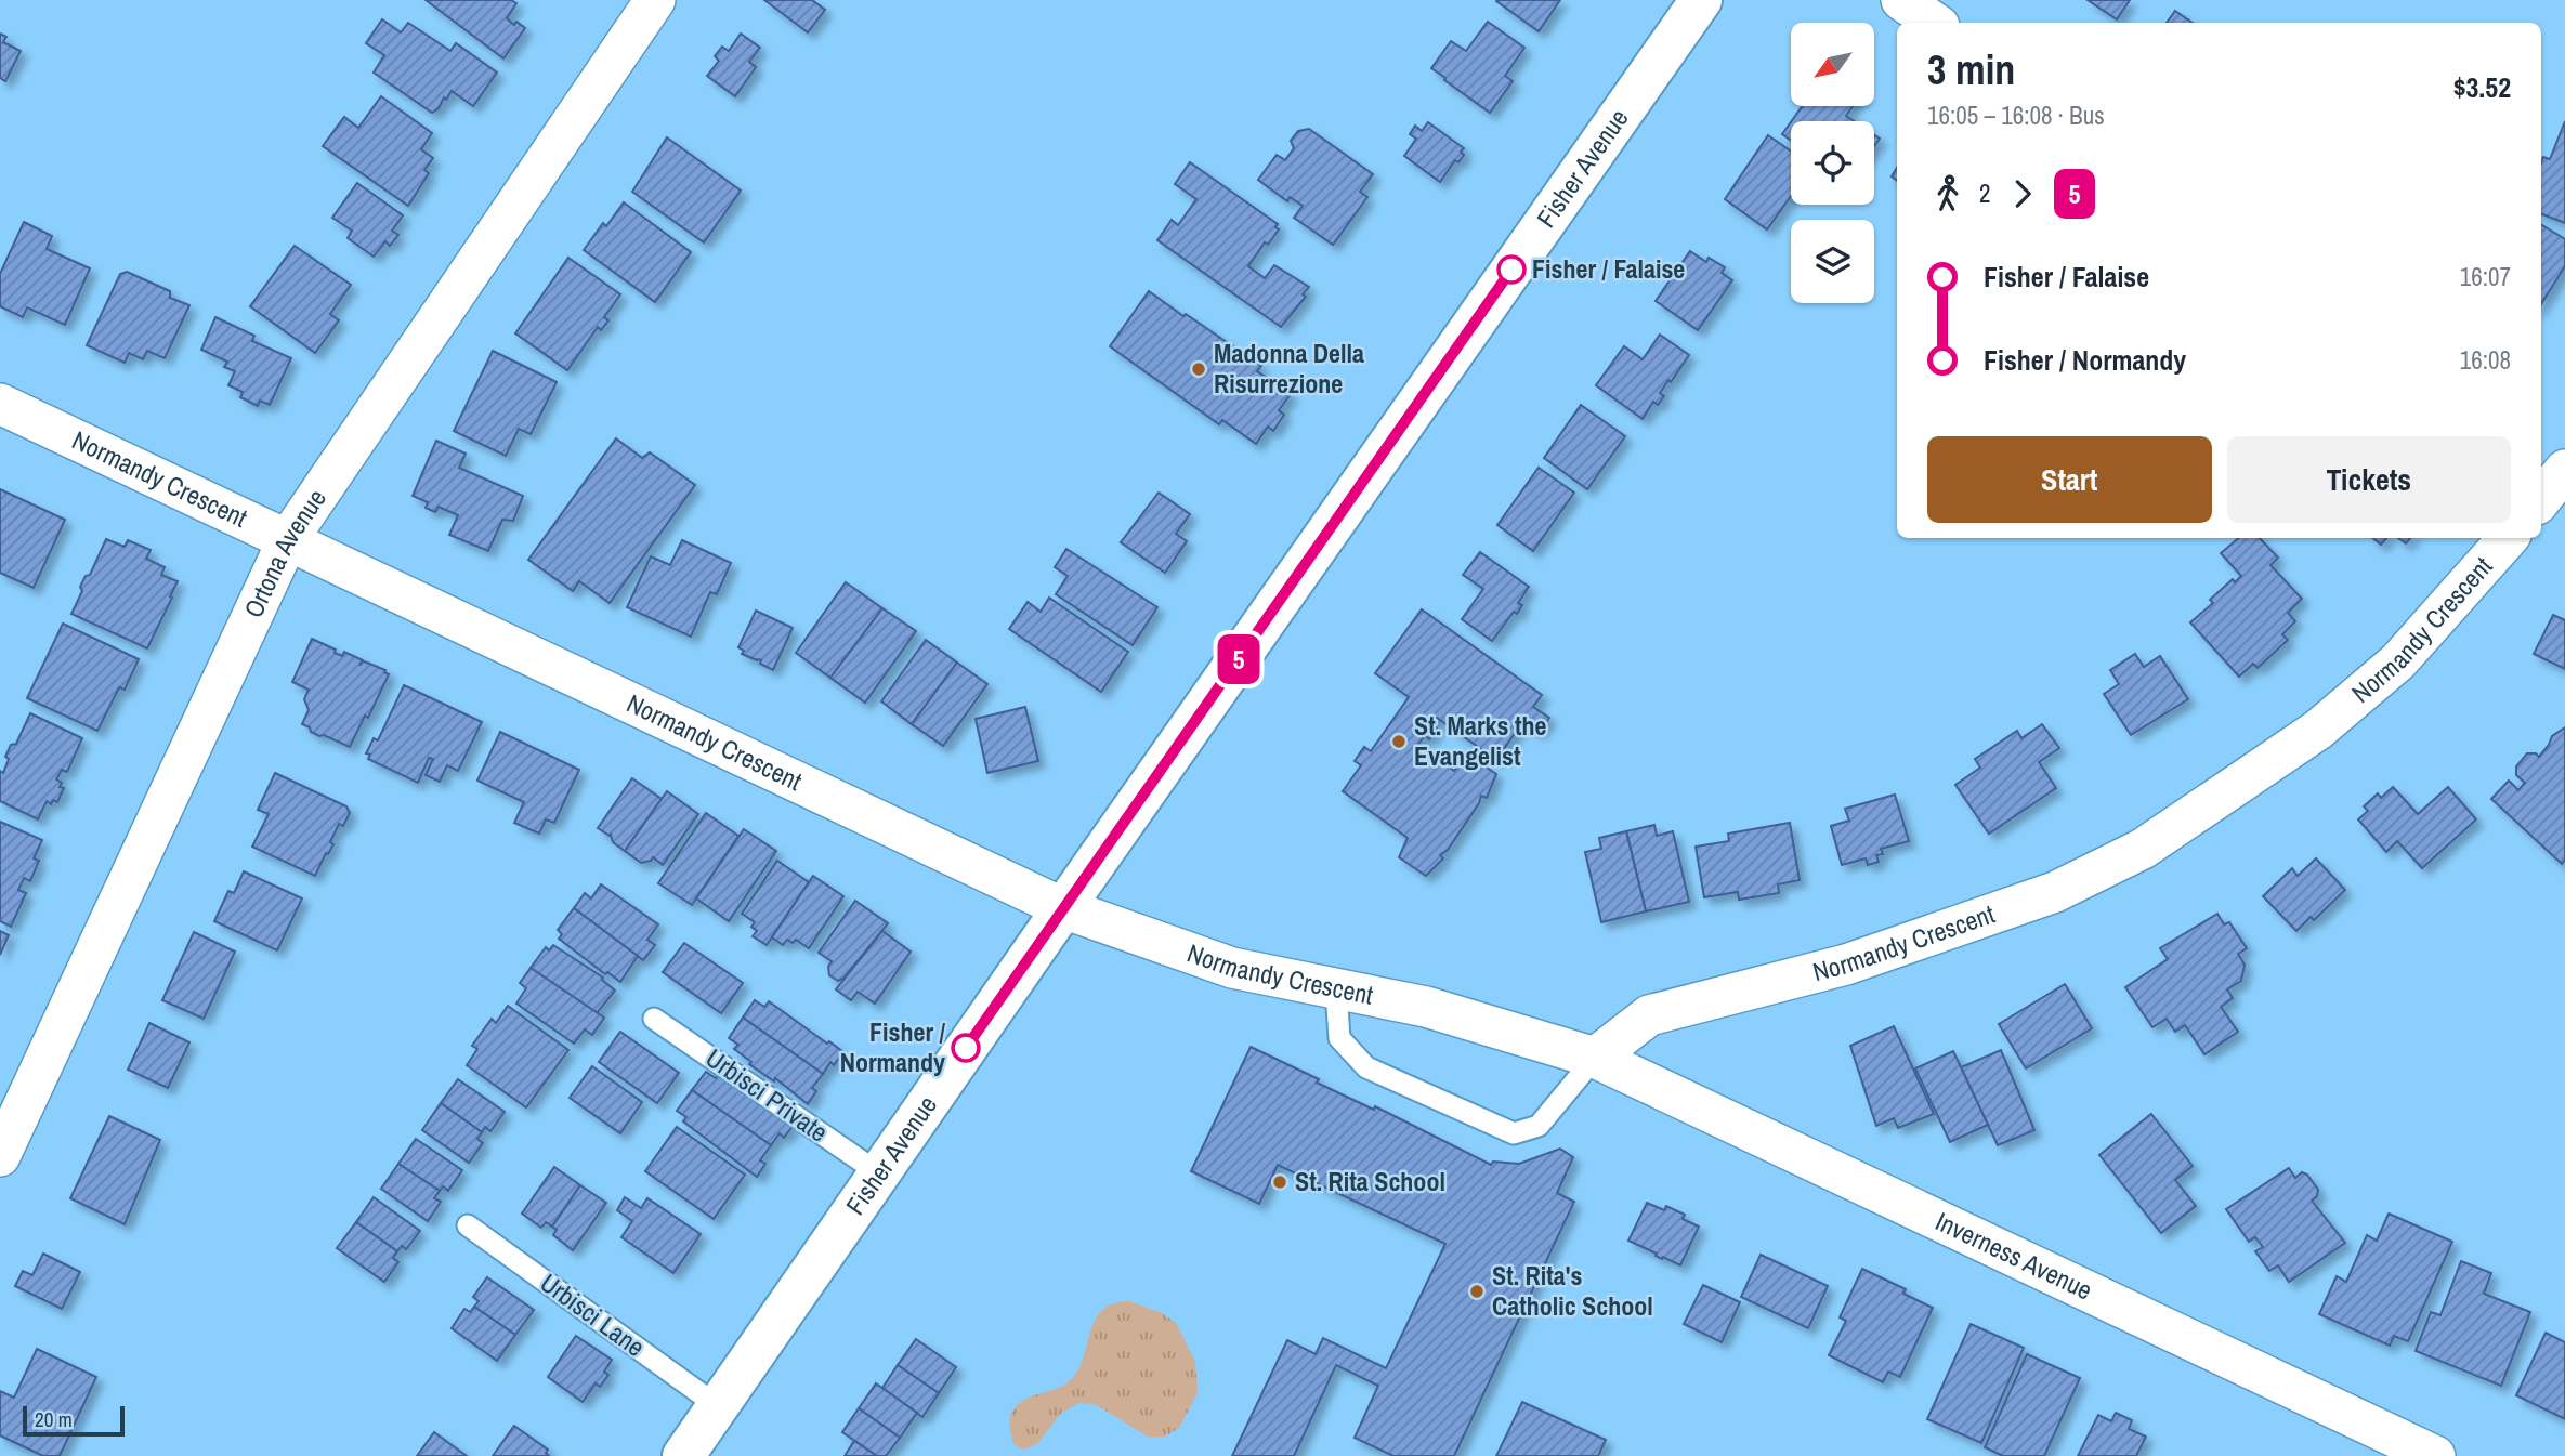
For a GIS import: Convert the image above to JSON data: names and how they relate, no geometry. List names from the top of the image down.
{
  "streets": {
    "main road": ["Fisher Avenue"],
    "street": ["Normandy Crescent", "Ortona Avenue", "Inverness Avenue"],
    "lane": ["Urbisci Private", "Urbisci Lane"]
  },
  "crossings": [
    ["Fisher Avenue", "Normandy Crescent"],
    ["Fisher Avenue", "Urbisci Private"],
    ["Fisher Avenue", "Urbisci Lane"],
    ["Normandy Crescent", "Ortona Avenue"],
    ["Normandy Crescent", "Inverness Avenue"]
  ],
  "places": [
    "Fisher / Falaise",
    "Madonna Della Risurrezione",
    "St. Marks the Evangelist",
    "Fisher / Normandy",
    "St. Rita School",
    "St. Rita's Catholic School"
  ],
  "lines": ["bus line 5"],
  "scale_bar": "20 m",
  "north": "bottom left",
  "page": {
    "on_map": "5",
    "heading": ["3 min", "16:05 – 16:08 · Bus", "$3.52"],
    "legs": ["2", "5"],
    "list": [
      {
        "name": "Fisher / Falaise",
        "value": "16:07"
      },
      {
        "name": "Fisher / Normandy",
        "value": "16:08"
      }
    ],
    "buttons": ["Start", "Tickets"],
    "scale": "20 m"
  }
}
